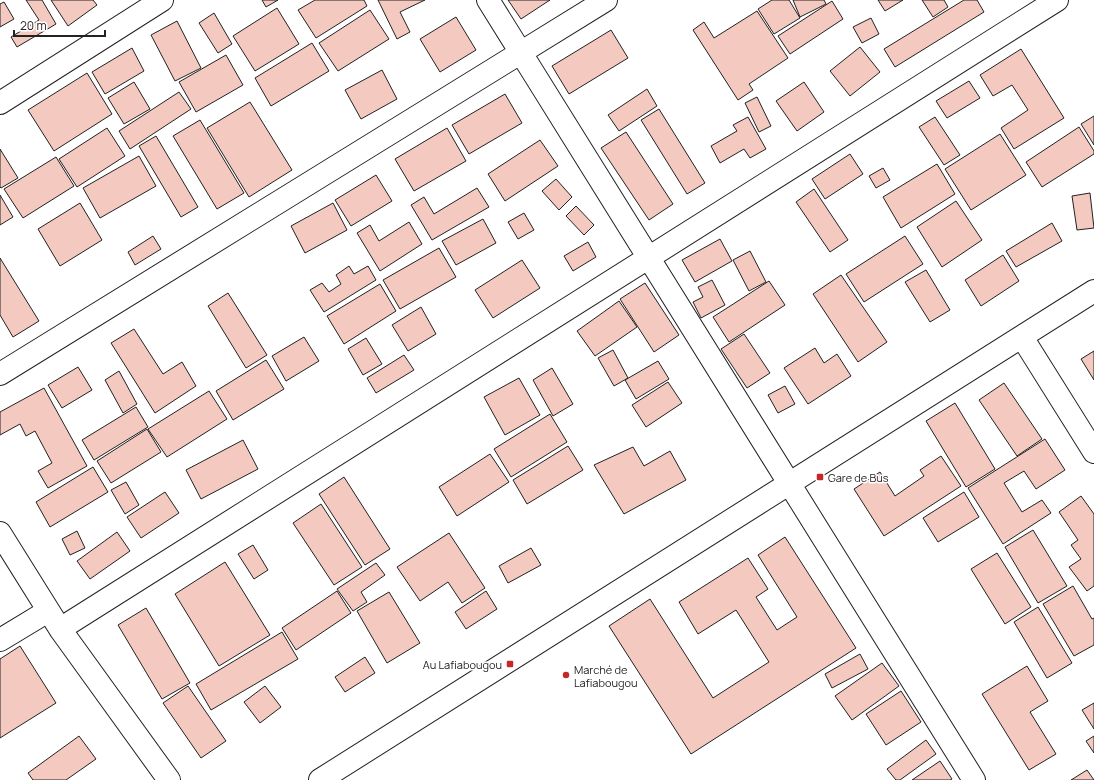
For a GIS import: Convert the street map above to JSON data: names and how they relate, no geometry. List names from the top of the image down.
{
  "places": {
    "transit": ["Gare de Bus", "Au Lafiabougou"],
    "other": ["Marché de Lafiabougou"]
  },
  "scale_bar": "20 m"
}
